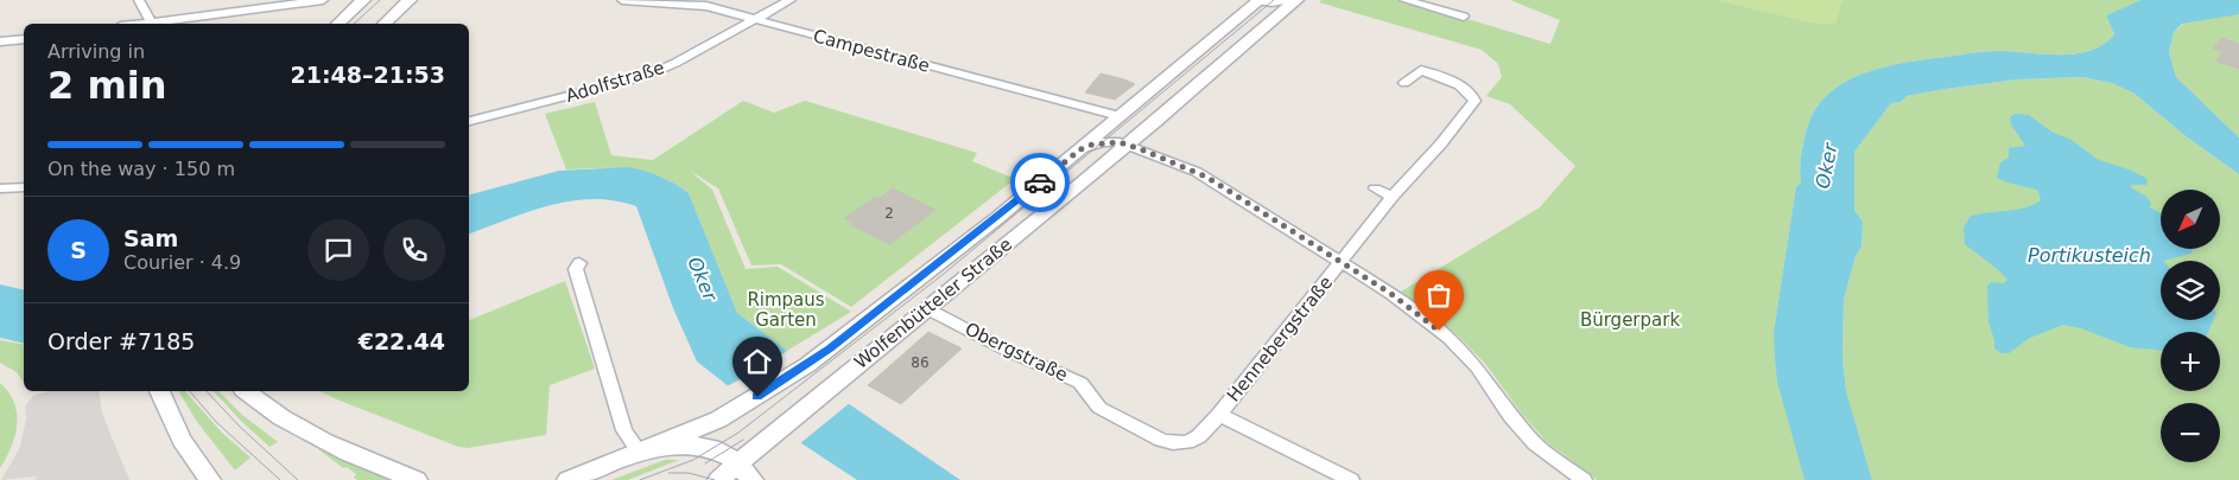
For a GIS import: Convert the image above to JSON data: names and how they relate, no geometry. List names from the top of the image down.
{
  "streets": {
    "main road": ["Wolfenbütteler Straße"],
    "street": [
      "Campestraße",
      "Adolfstraße",
      "Hennebergstraße",
      "Obergstraße"
    ]
  },
  "crossings": [
    ["Campestraße", "Adolfstraße"],
    ["Campestraße", "Wolfenbütteler Straße"],
    ["Wolfenbütteler Straße", "Hennebergstraße"],
    ["Wolfenbütteler Straße", "Obergstraße"],
    ["Hennebergstraße", "Obergstraße"]
  ],
  "water": ["Oker", "Portikusteich"],
  "parks": ["Rimpaus Garten", "Bürgerpark"],
  "house_numbers": ["2", "86"],
  "north": "bottom left",
  "page": {
    "heading": ["2 min", "Arriving in", "21:48–21:53"],
    "panel": [
      "Sam",
      "Courier · 4.9",
      "Order #7185",
      "€22.44"
    ],
    "bar": "On the way · 150 m",
    "map_buttons": ["+", "−"],
    "round": "S"
  }
}
